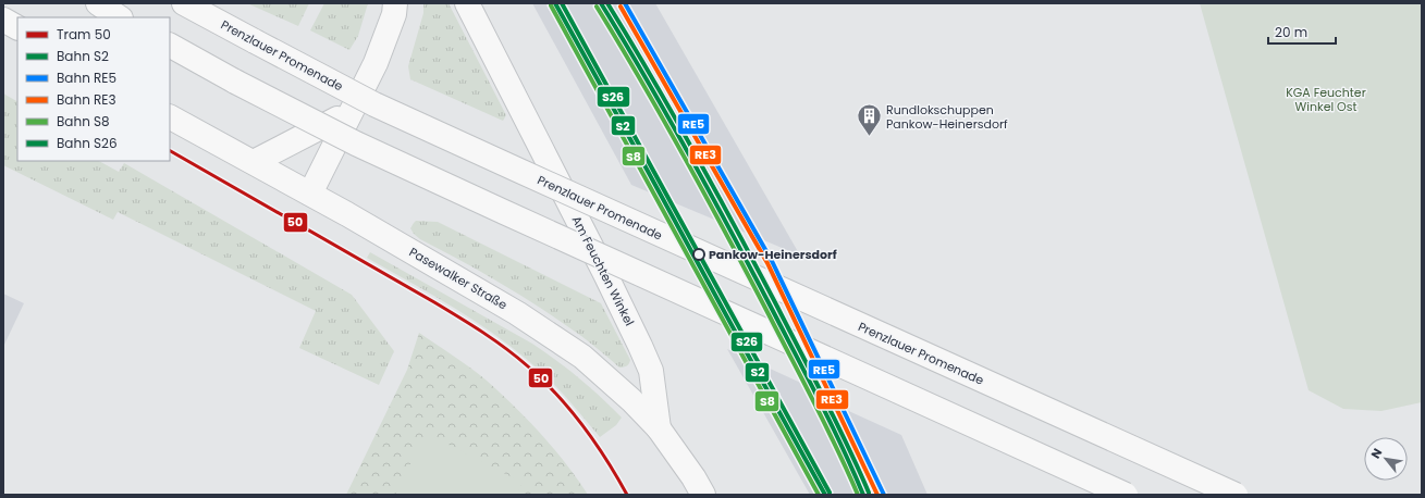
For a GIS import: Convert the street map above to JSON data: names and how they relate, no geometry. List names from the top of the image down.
{
  "streets": {
    "main road": ["Prenzlauer Promenade", "Am Feuchten Winkel", "Pasewalker Straße"]
  },
  "crossings": [
    ["Am Feuchten Winkel", "Pasewalker Straße"]
  ],
  "parks": ["KGA Feuchter Winkel Ost"],
  "places": {
    "building": ["Rundlokschuppen Pankow-Heinersdorf"],
    "other": ["Pankow-Heinersdorf"]
  },
  "lines": [
    "rail line S2",
    "rail line RE5",
    "rail line S26",
    "rail line S8",
    "rail line RE3",
    "tram line 50"
  ],
  "legend": [
    "Tram 50",
    "Bahn S2",
    "Bahn RE5",
    "Bahn RE3",
    "Bahn S8",
    "Bahn S26"
  ],
  "scale_bar": "20 m",
  "north": "top left"
}
